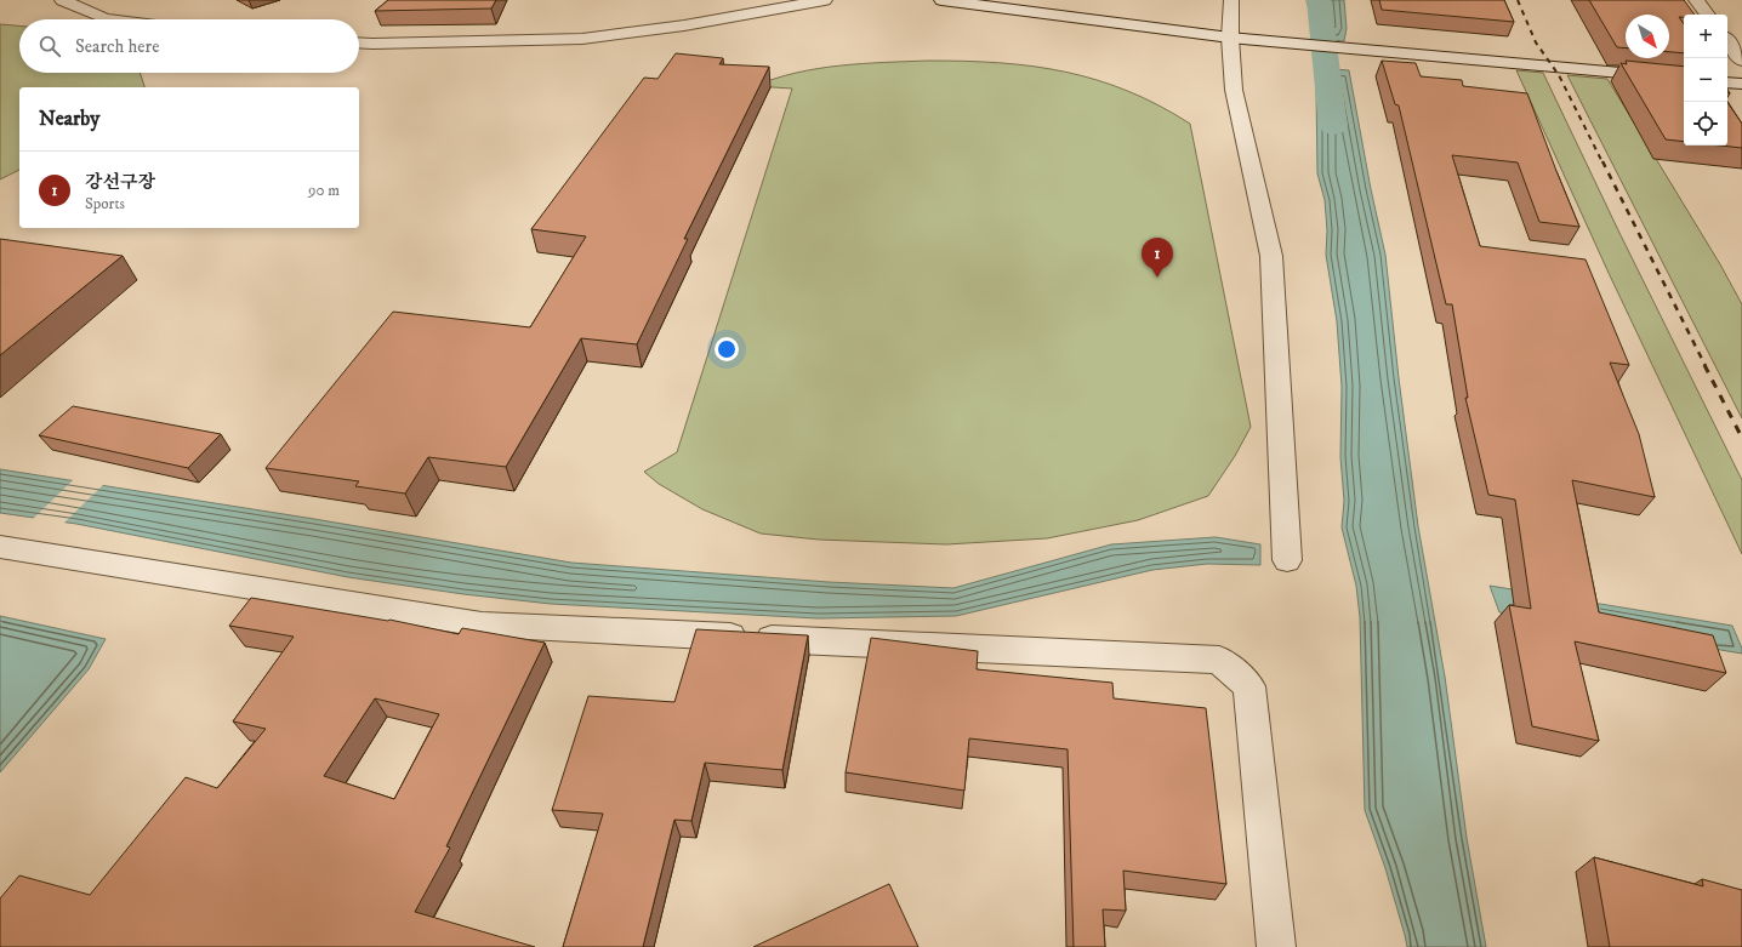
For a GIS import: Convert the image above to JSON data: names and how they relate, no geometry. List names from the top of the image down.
{
  "north": "bottom right",
  "page": {
    "map_buttons": ["+", "−"],
    "search": "Search here",
    "heading": "Nearby",
    "list": [
      {
        "mark": "1",
        "name": "강선구장",
        "note": "Sports",
        "value": "90 m"
      }
    ],
    "pins": "1"
  }
}
